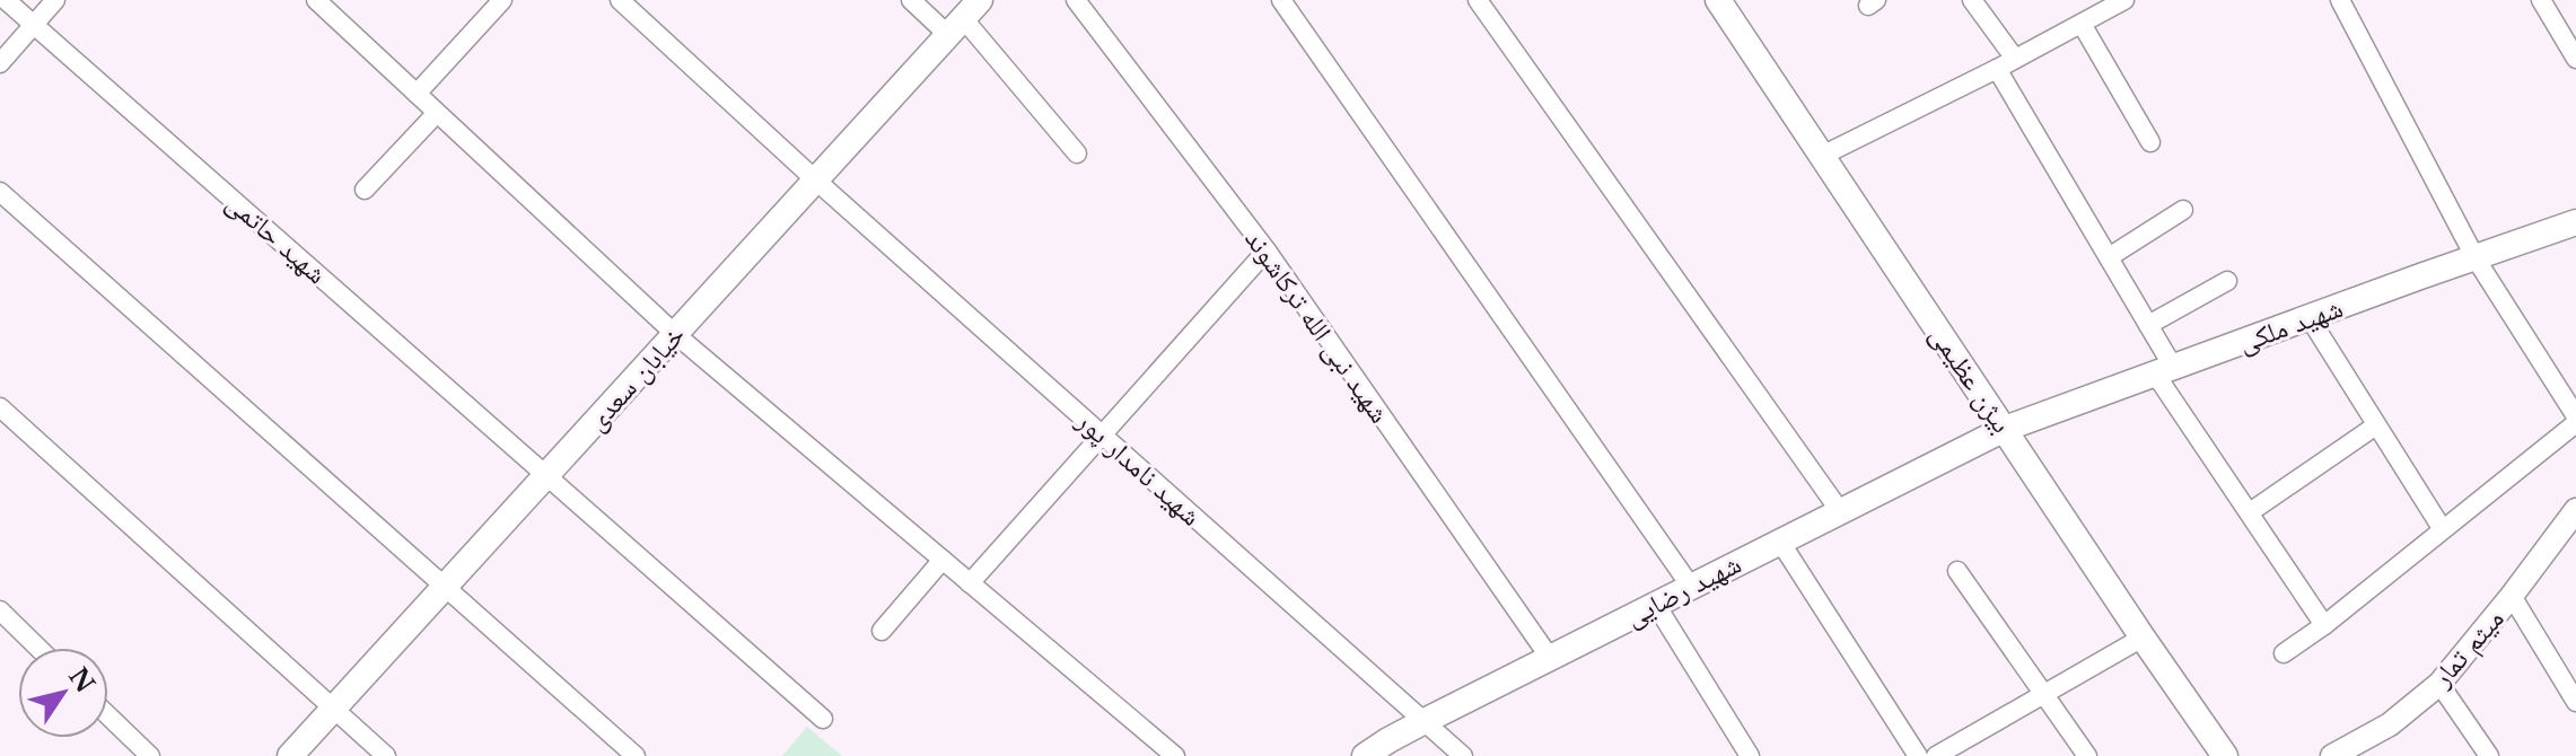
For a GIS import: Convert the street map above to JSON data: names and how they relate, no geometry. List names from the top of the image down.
{
  "streets": {
    "main road": [
      "شهید ملکی",
      "خیابان سعدی",
      "بیژن عظیمی",
      "شهید رضایی"
    ],
    "street": [
      "شهید حاتمی",
      "شهید نبی الله ترکاشوند",
      "شهید نامدار پور",
      "میثم تمار"
    ]
  },
  "crossings": [
    ["شهید حاتمی", "خیابان سعدی"],
    ["شهید ملکی", "بیژن عظیمی"],
    ["شهید ملکی", "شهید رضایی"],
    ["شهید نبی الله ترکاشوند", "شهید رضایی"],
    ["خیابان سعدی", "شهید نامدار پور"],
    ["بیژن عظیمی", "شهید رضایی"],
    ["شهید نامدار پور", "شهید رضایی"]
  ],
  "north": "top right"
}
